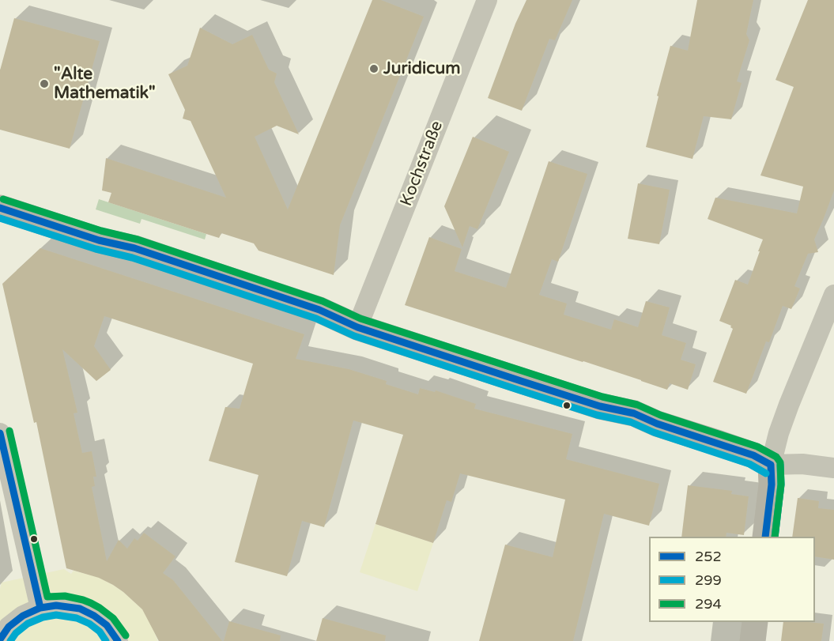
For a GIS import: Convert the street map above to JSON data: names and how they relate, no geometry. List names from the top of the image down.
{
  "streets": {
    "street": ["Kochstraße"]
  },
  "places": ["Juridicum", "\"Alte Mathematik\""],
  "lines": ["transit line 294", "transit line 252", "transit line 299"],
  "legend": ["252", "299", "294"]
}
